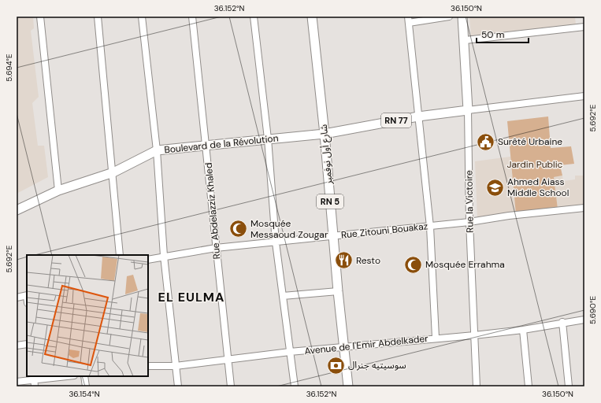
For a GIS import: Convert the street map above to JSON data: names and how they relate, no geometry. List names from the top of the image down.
{
  "streets": {
    "main road": [
      "RN 77",
      "Boulevard de la Révolution",
      "شارع أول نوفمبر",
      "RN 5",
      "Rue la Victoire"
    ],
    "street": ["Rue Abdelazziz Khaled", "Rue Zitouni Bouakaz", "Avenue de l'Emir Abdelkader"]
  },
  "crossings": [
    ["RN 77", "Boulevard de la Révolution"],
    ["RN 77", "شارع أول نوفمبر"],
    ["RN 77", "Rue la Victoire"],
    ["Boulevard de la Révolution", "شارع أول نوفمبر"],
    ["Boulevard de la Révolution", "Rue Abdelazziz Khaled"],
    ["شارع أول نوفمبر", "Rue Zitouni Bouakaz"],
    ["شارع أول نوفمبر", "Avenue de l'Emir Abdelkader"],
    ["Rue la Victoire", "Rue Zitouni Bouakaz"],
    ["Rue la Victoire", "Avenue de l'Emir Abdelkader"],
    ["Rue Abdelazziz Khaled", "Rue Zitouni Bouakaz"],
    ["Rue Abdelazziz Khaled", "Avenue de l'Emir Abdelkader"]
  ],
  "districts": ["EL EULMA"],
  "parks": ["Jardin Public"],
  "places": {
    "public building": ["Surêté Urbaine"],
    "school or university": ["Ahmed Aiass Middle School"],
    "mosque": ["Mosquée Messaoud Zougar", "Mosquée Errahma"],
    "restaurant": ["Resto"],
    "bank": ["سوسيتيه جنرال"]
  },
  "scale_bar": "50 m",
  "coordinates": [
    "36.152°N",
    "36.150°N",
    "5.694°E",
    "5.692°E",
    "5.690°E",
    "36.154°N"
  ]
}
